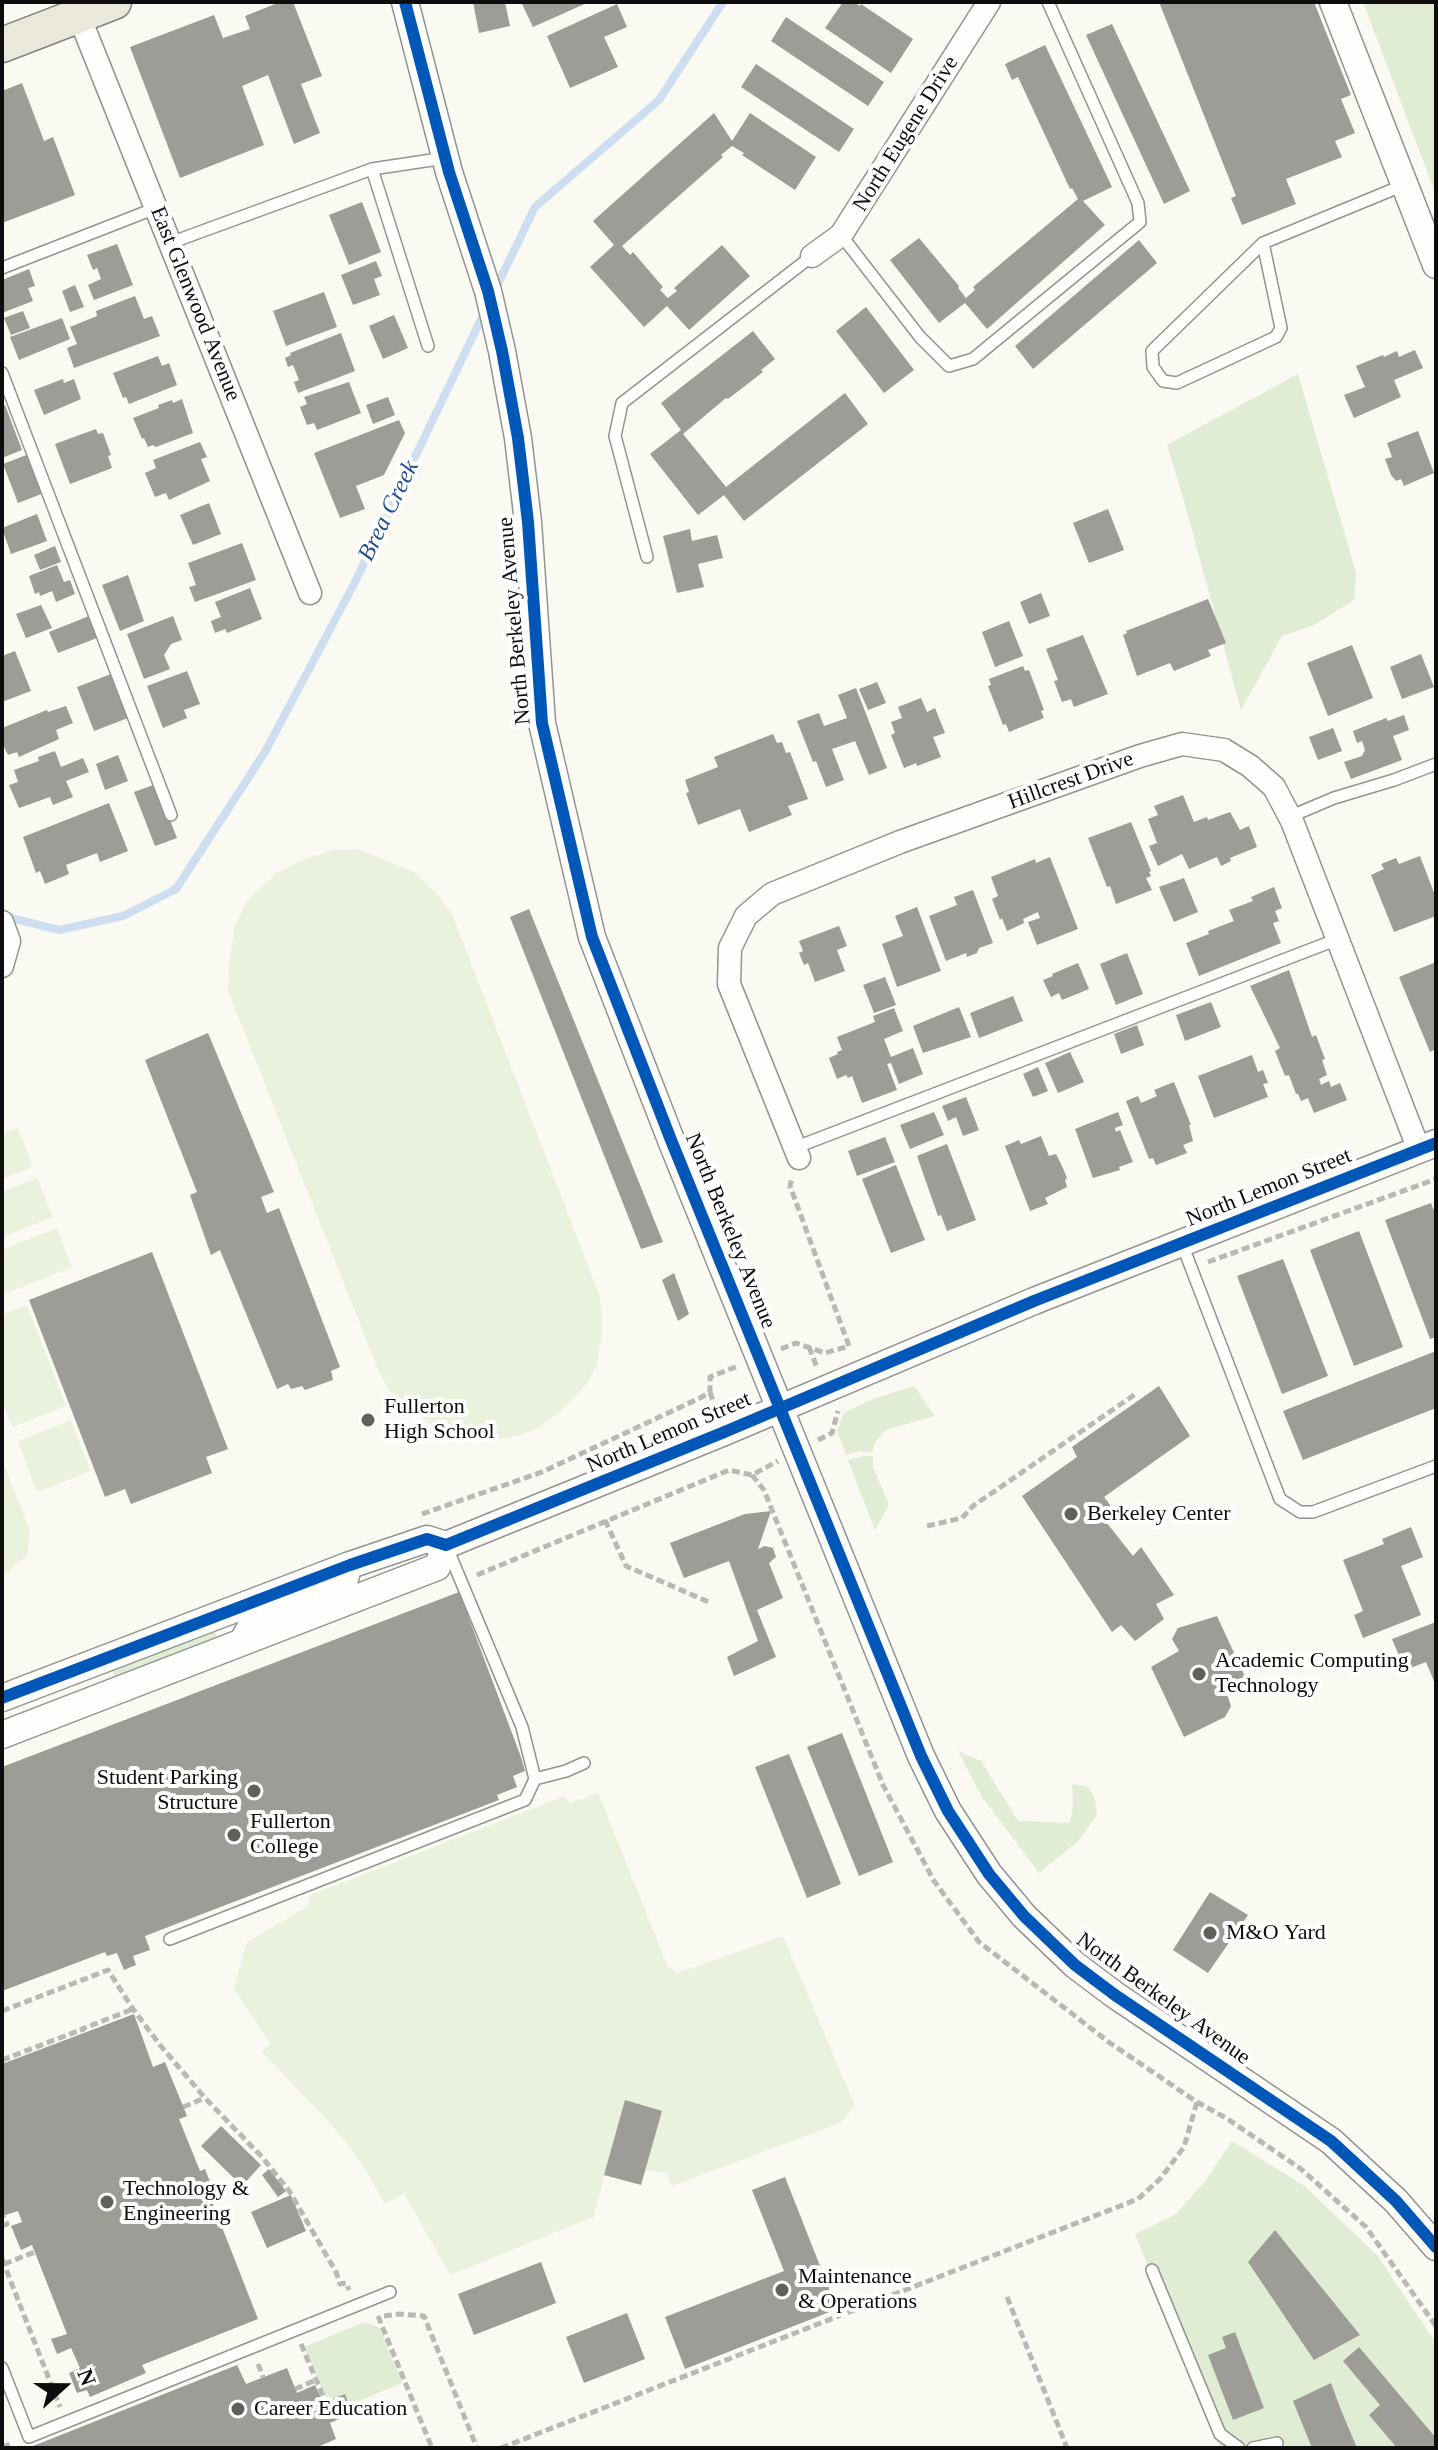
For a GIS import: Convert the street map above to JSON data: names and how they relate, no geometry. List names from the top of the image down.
{
  "streets": {
    "street": [
      "North Eugene Drive",
      "East Glenwood Avenue",
      "North Berkeley Avenue",
      "Hillcrest Drive",
      "North Lemon Street"
    ]
  },
  "crossings": [
    ["North Berkeley Avenue", "North Lemon Street"],
    ["Hillcrest Drive", "North Lemon Street"]
  ],
  "water": ["Brea Creek"],
  "places": [
    "Fullerton High School",
    "Berkeley Center",
    "Academic Computing Technology",
    "Student Parking Structure",
    "Fullerton College",
    "M&O Yard",
    "Technology & Engineering",
    "Maintenance & Operations",
    "Career Education"
  ],
  "north": "right"
}
